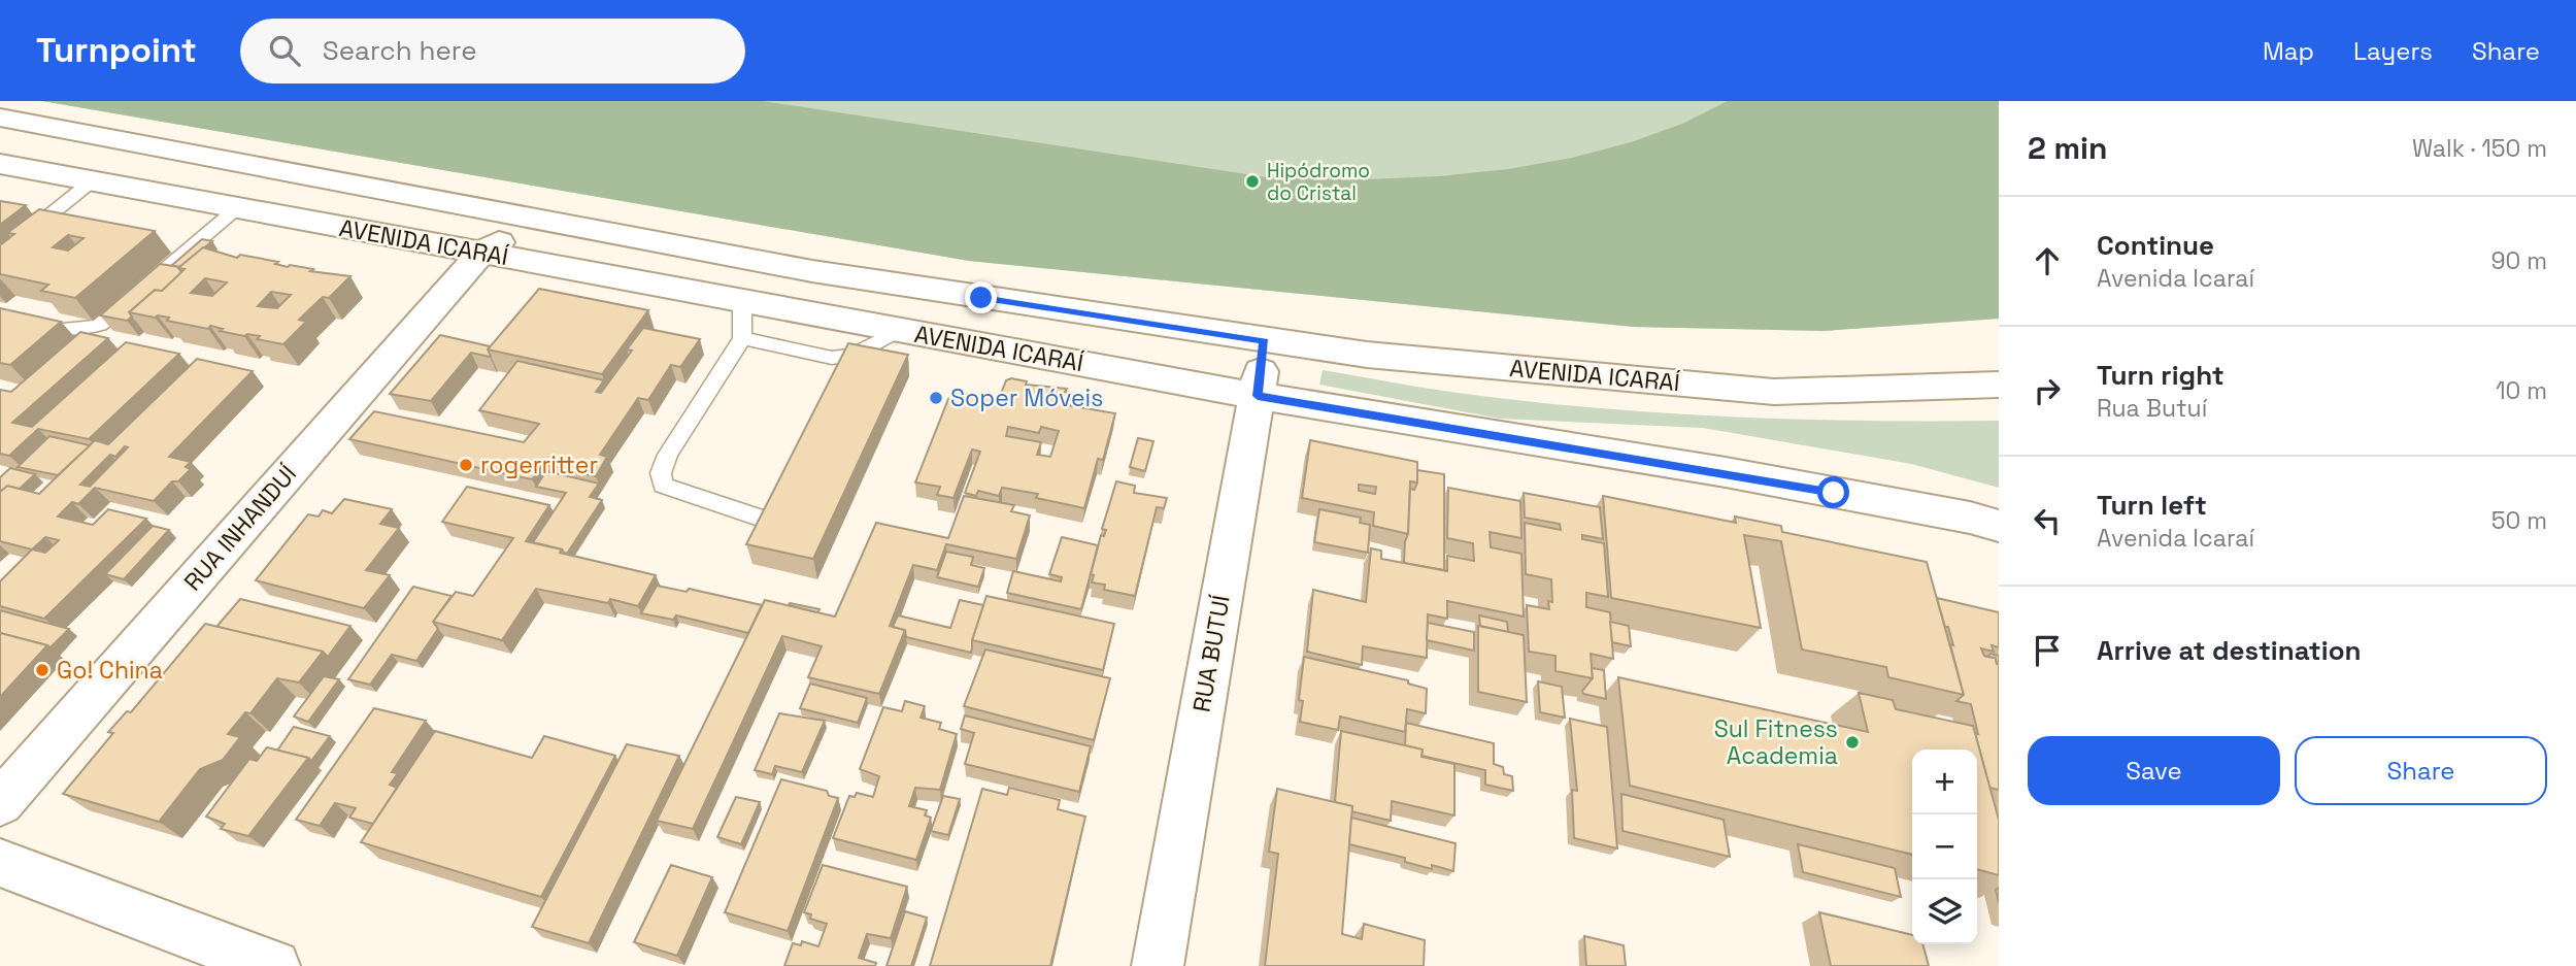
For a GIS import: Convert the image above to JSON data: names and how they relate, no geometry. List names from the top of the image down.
{
  "streets": {
    "main road": ["AVENIDA ICARAÍ", "RUA INHANDUÍ", "RUA BUTUÍ"]
  },
  "crossings": [
    ["AVENIDA ICARAÍ", "RUA INHANDUÍ"],
    ["AVENIDA ICARAÍ", "RUA BUTUÍ"]
  ],
  "places": [
    "Hipódromo do Cristal",
    "Soper Móveis",
    "rogerritter",
    "Go! China",
    "Sul Fitness Academia"
  ],
  "page": {
    "header": "Turnpoint",
    "search": "Search here",
    "nav": ["Map", "Layers", "Share"],
    "heading": ["2 min", "Walk · 150 m"],
    "list": [
      ["Continue", "Avenida Icaraí", "90 m"],
      ["Turn right", "Rua Butuí", "10 m"],
      ["Turn left", "Avenida Icaraí", "50 m"],
      "Arrive at destination"
    ],
    "buttons": ["Save", "Share"],
    "map_buttons": ["+", "−"]
  }
}
